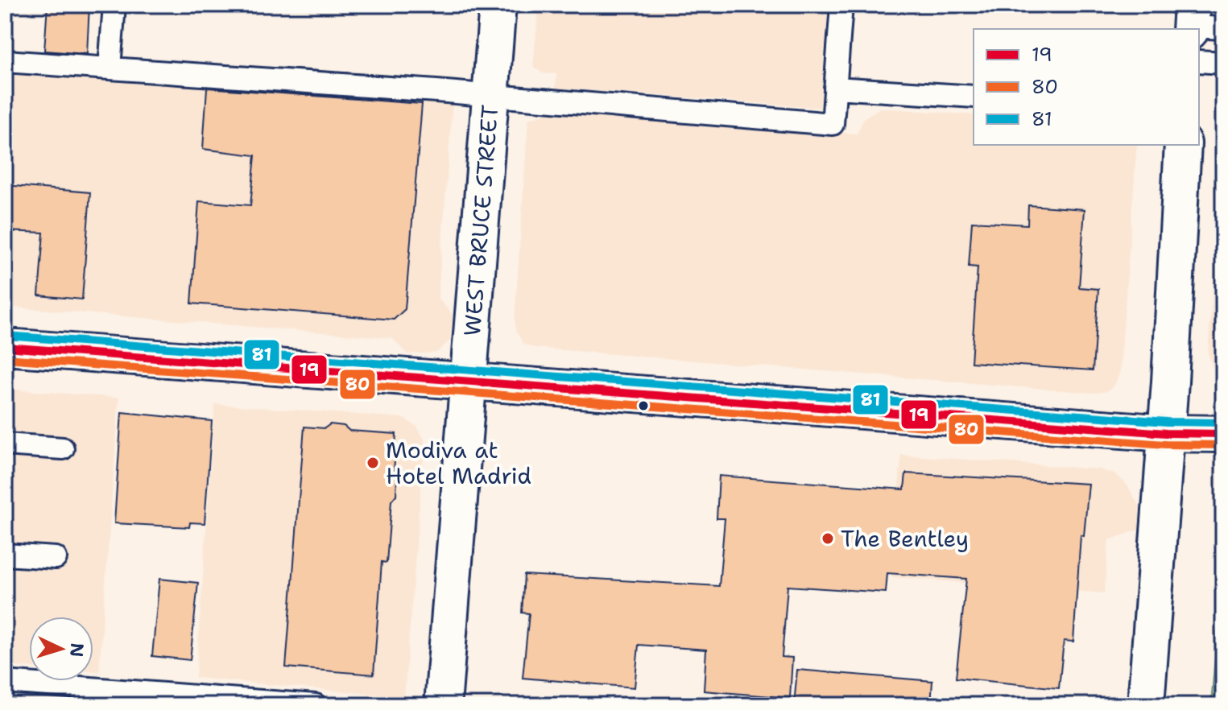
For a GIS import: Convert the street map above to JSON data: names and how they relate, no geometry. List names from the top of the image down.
{
  "streets": {
    "street": ["WEST BRUCE STREET"]
  },
  "places": ["Modiva at Hotel Madrid", "The Bentley"],
  "lines": ["transit line 81", "transit line 19", "transit line 80"],
  "legend": ["19", "80", "81"],
  "north": "right"
}
